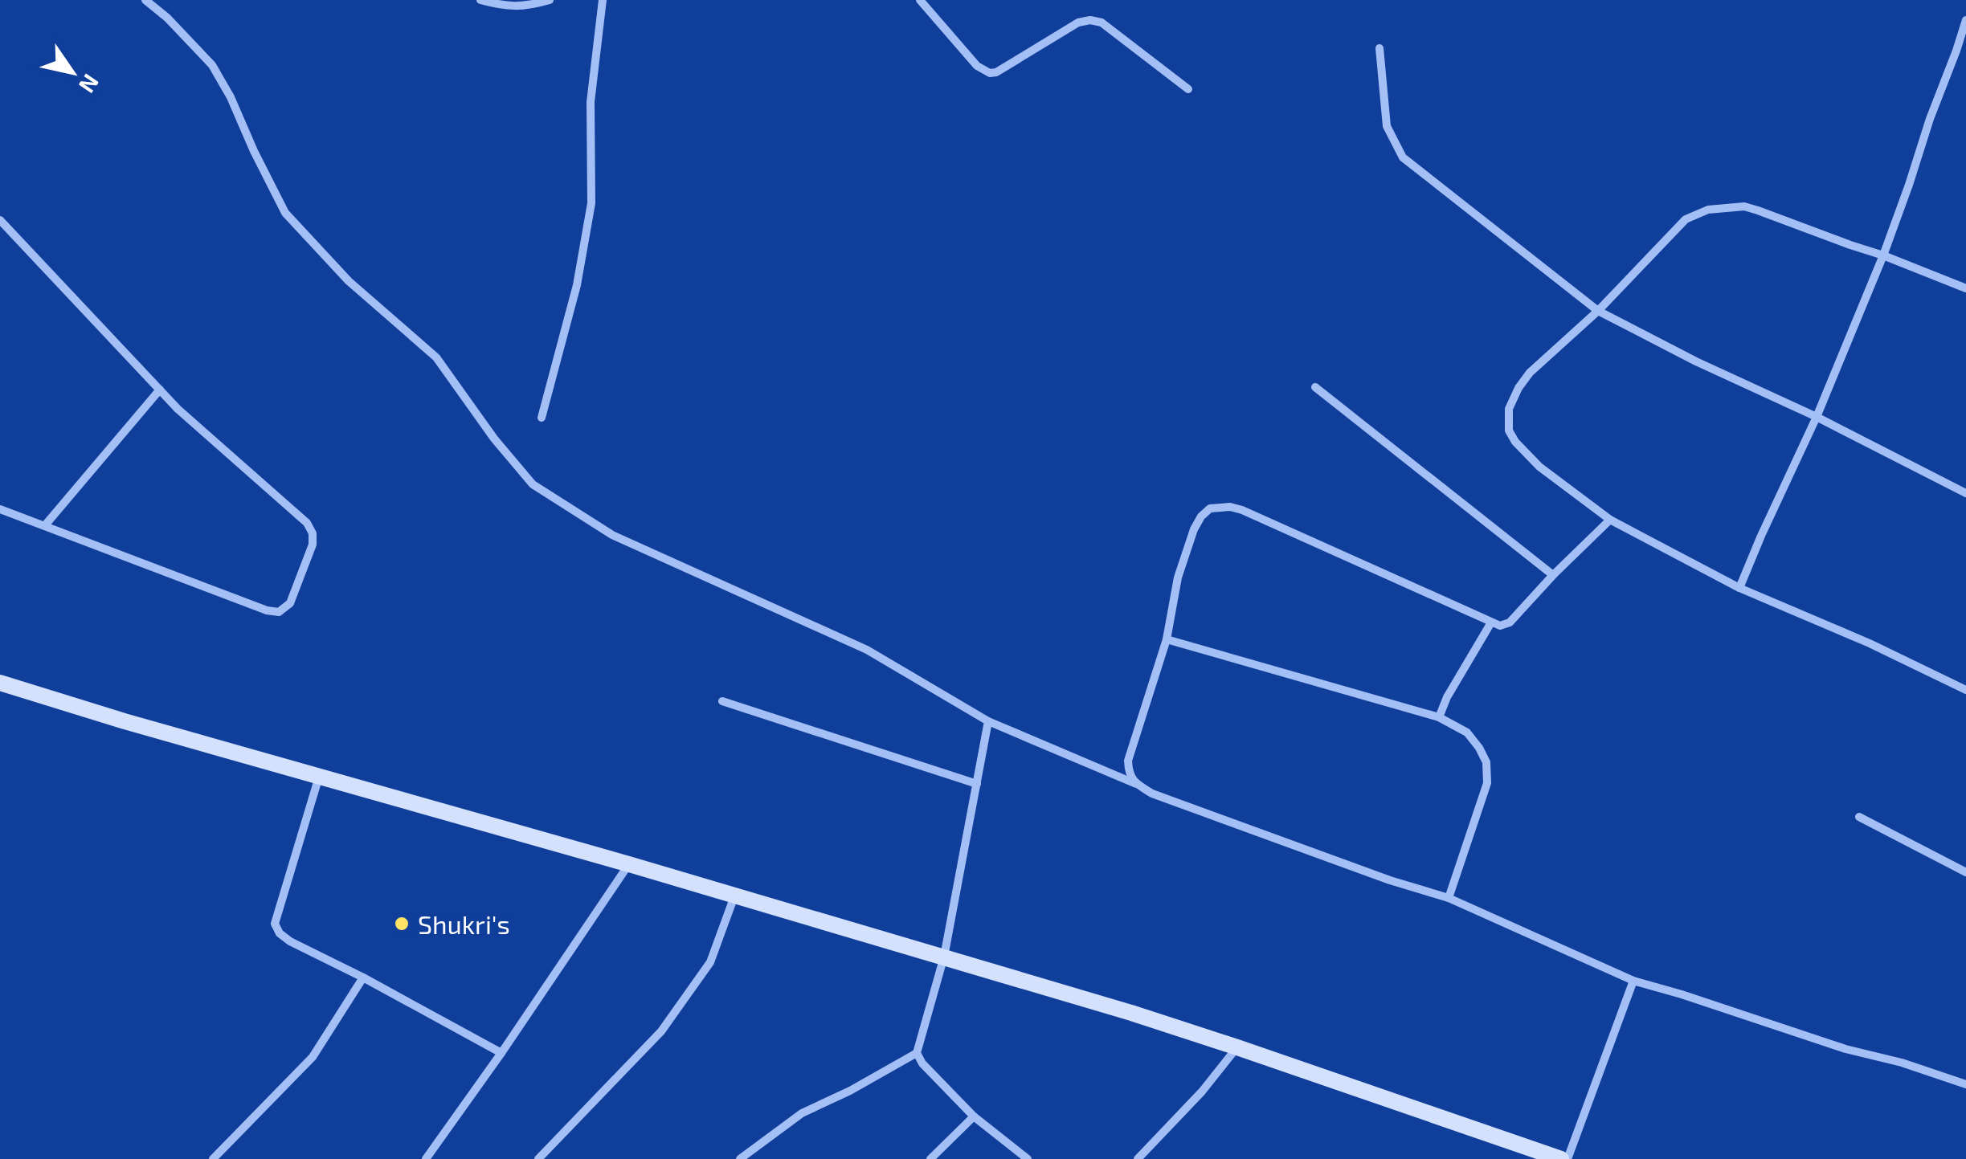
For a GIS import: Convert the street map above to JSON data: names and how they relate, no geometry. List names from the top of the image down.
{
  "places": ["Shukri's"],
  "north": "bottom right"
}
